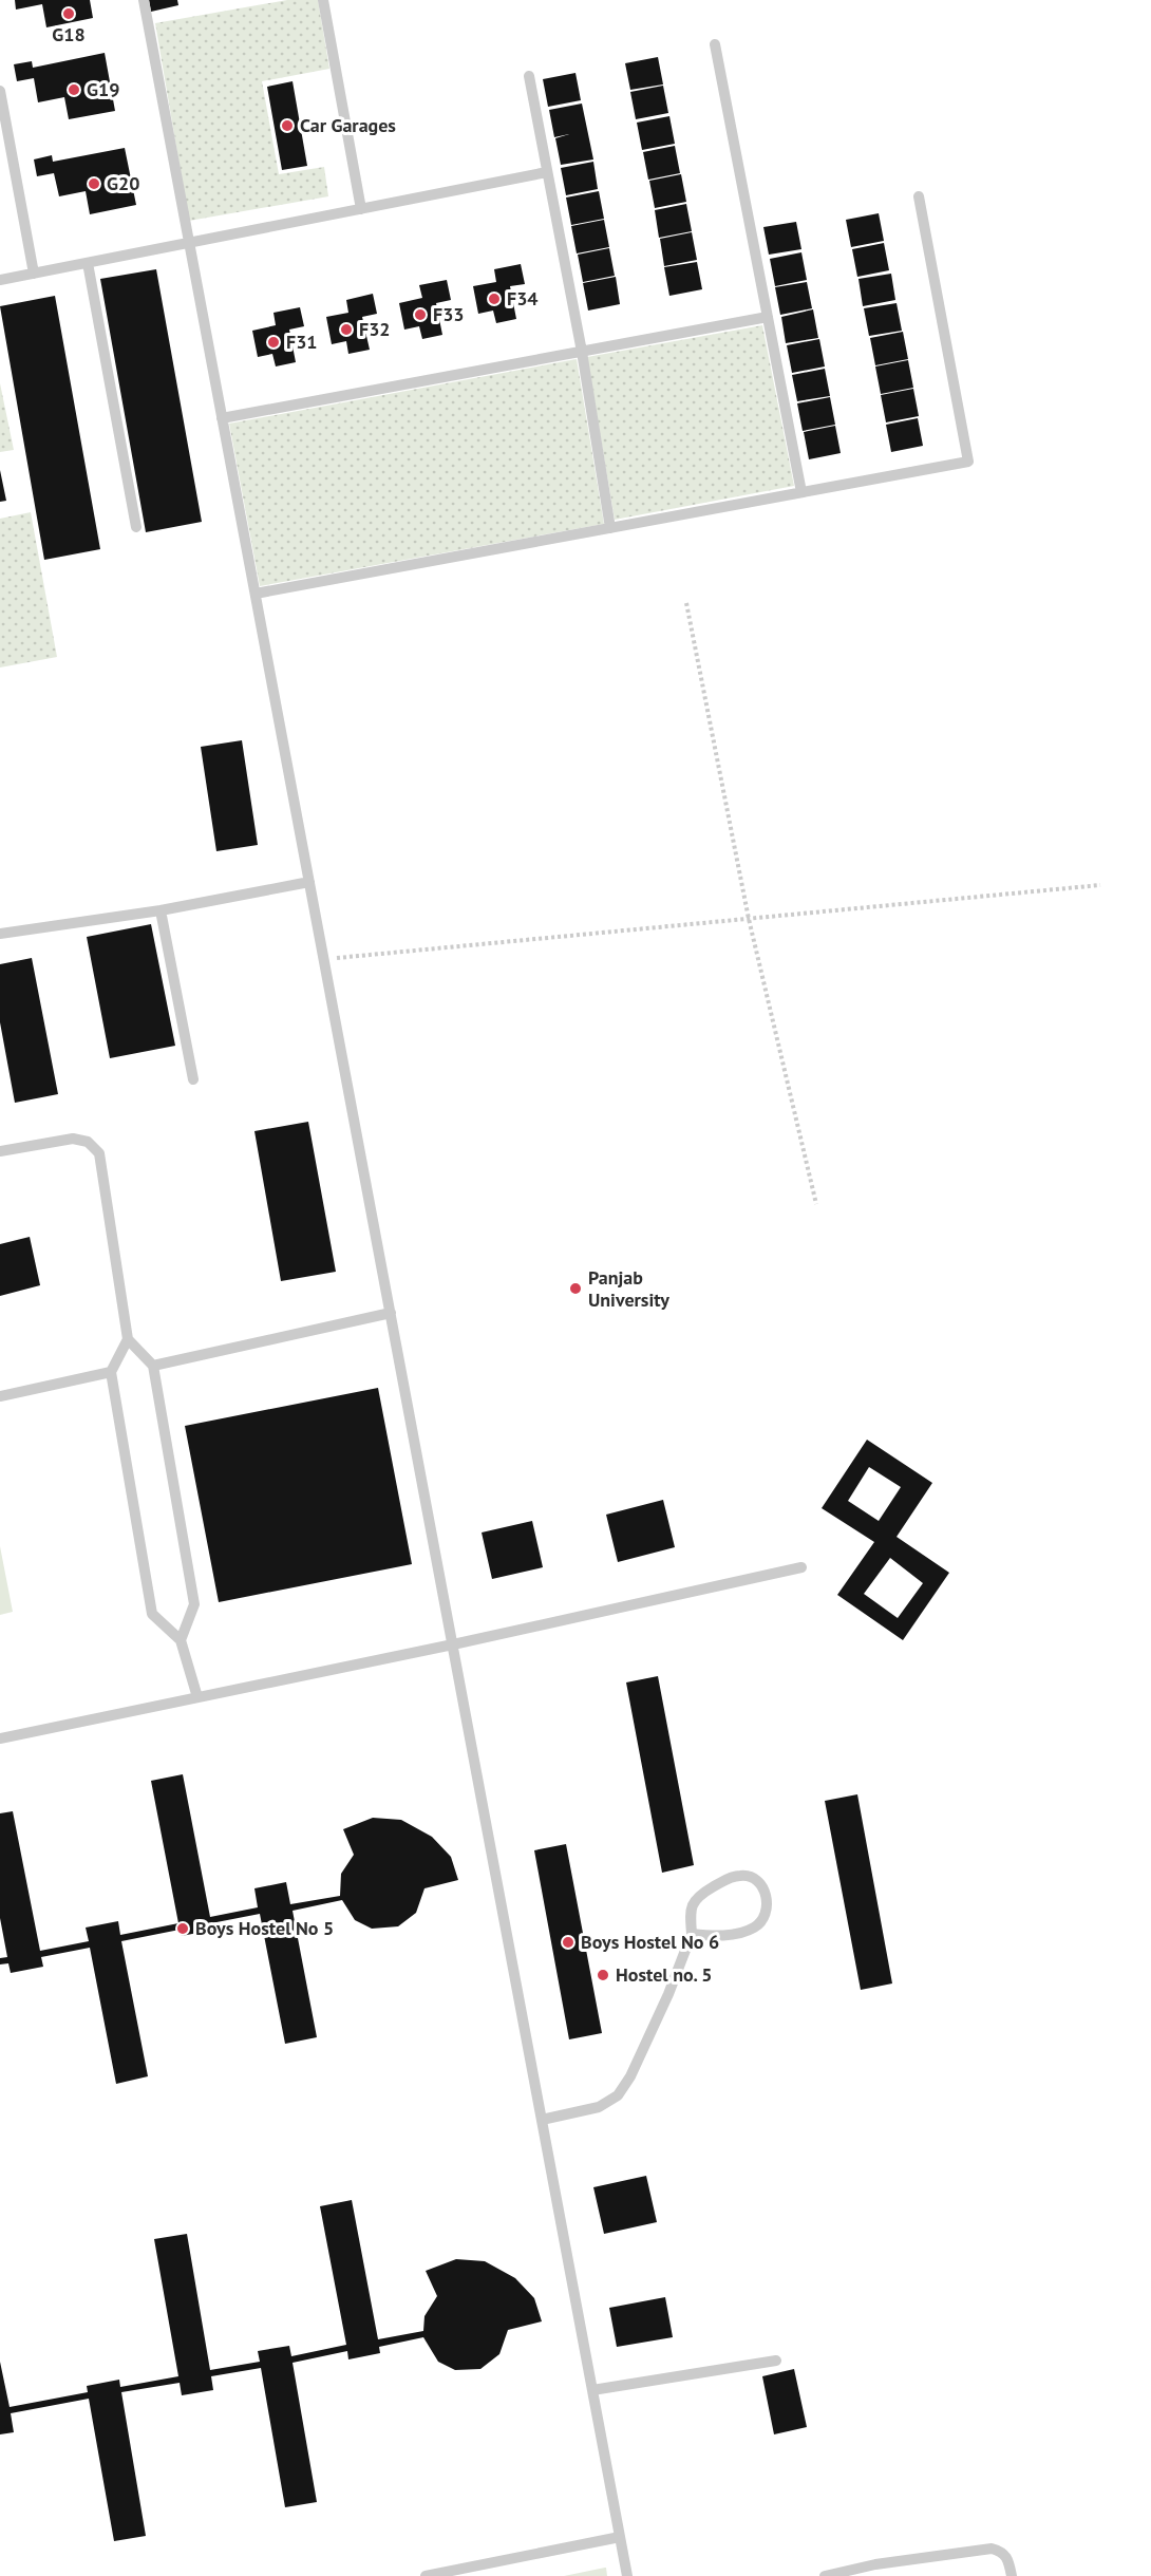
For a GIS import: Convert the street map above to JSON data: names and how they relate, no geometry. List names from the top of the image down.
{
  "places": [
    "G18",
    "G19",
    "Car Garages",
    "G20",
    "F34",
    "F33",
    "F32",
    "F31",
    "Panjab University",
    "Boys Hostel No 5",
    "Boys Hostel No 6",
    "Hostel no. 5"
  ]
}
